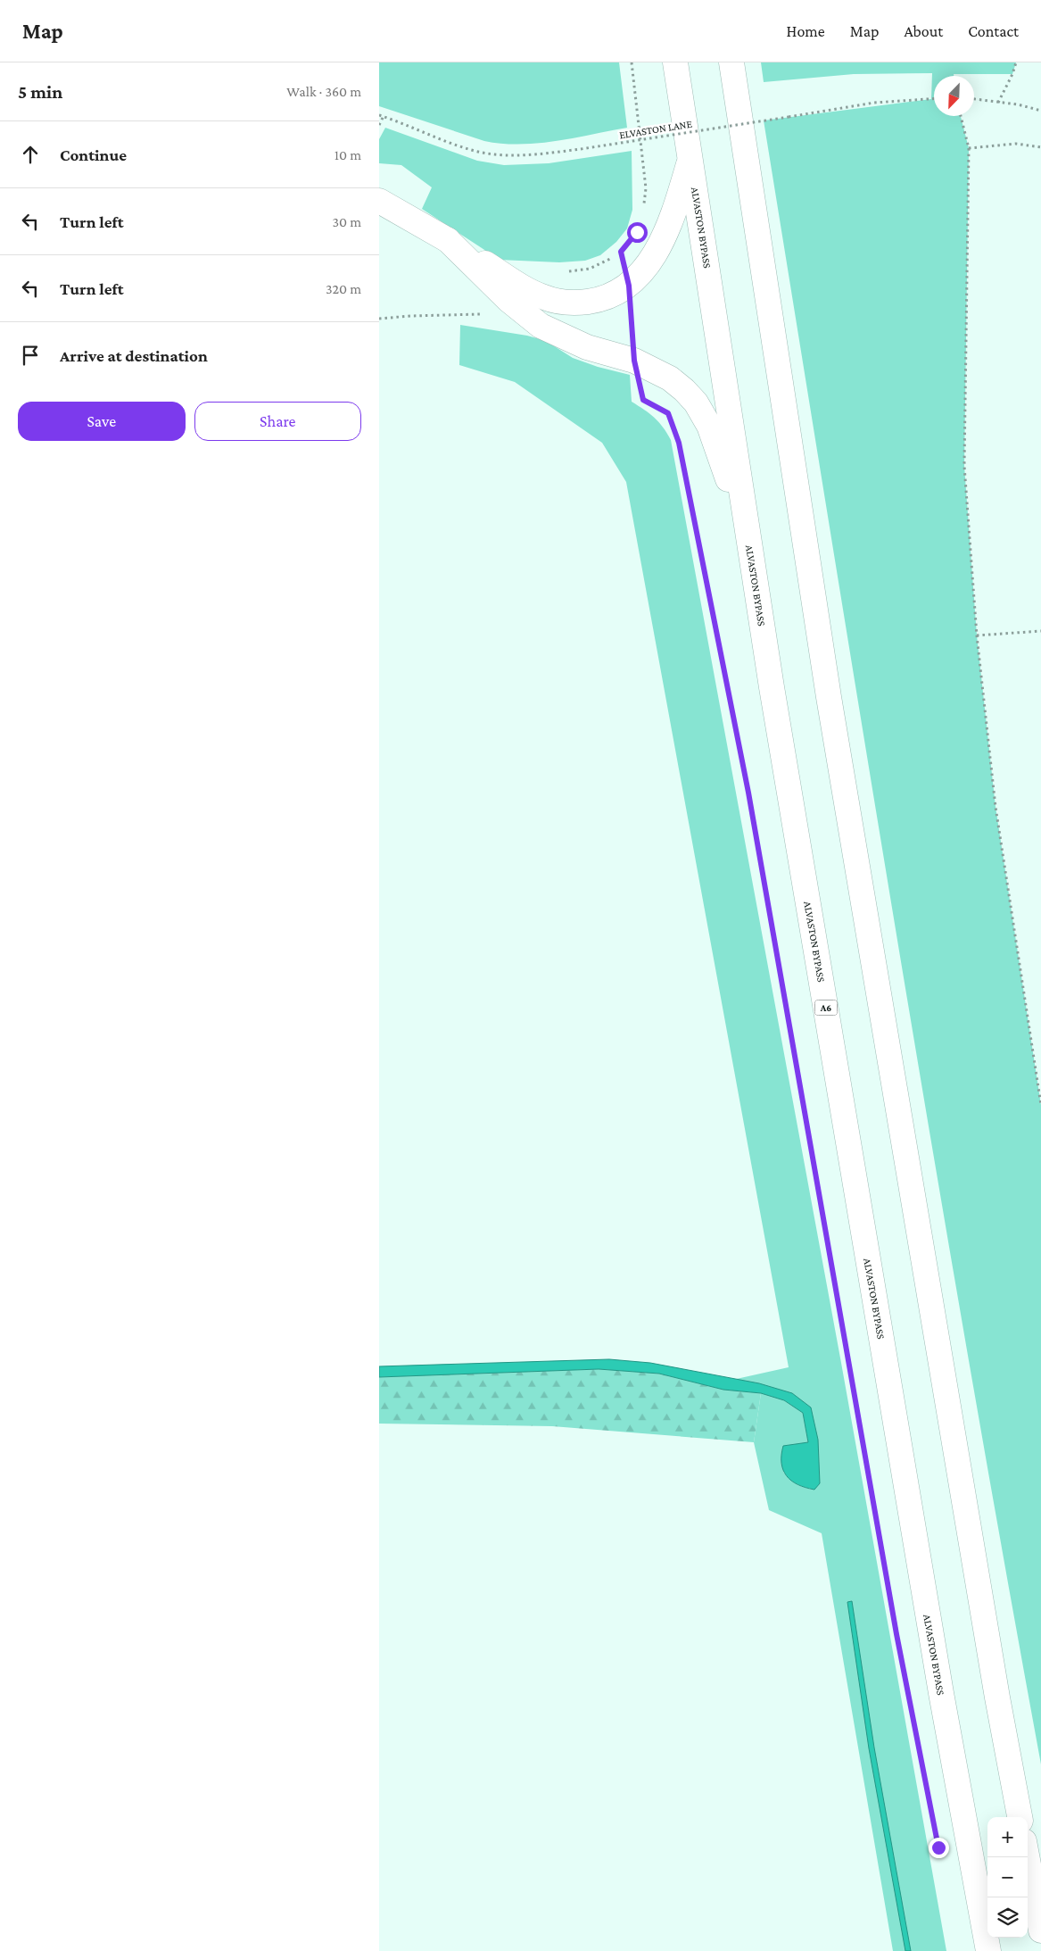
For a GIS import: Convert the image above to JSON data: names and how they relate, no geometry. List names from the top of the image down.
{
  "streets": {
    "main road": ["ALVASTON BYPASS", "A6"],
    "path": ["ELVASTON LANE"]
  },
  "north": "bottom left",
  "page": {
    "header": "Map",
    "nav": [
      "Home",
      "Map",
      "About",
      "Contact"
    ],
    "heading": ["5 min", "Walk · 360 m"],
    "list": [
      ["Continue", "10 m"],
      ["Turn left", "30 m"],
      ["Turn left", "320 m"],
      "Arrive at destination"
    ],
    "buttons": ["Save", "Share"],
    "map_buttons": ["+", "−"]
  }
}
